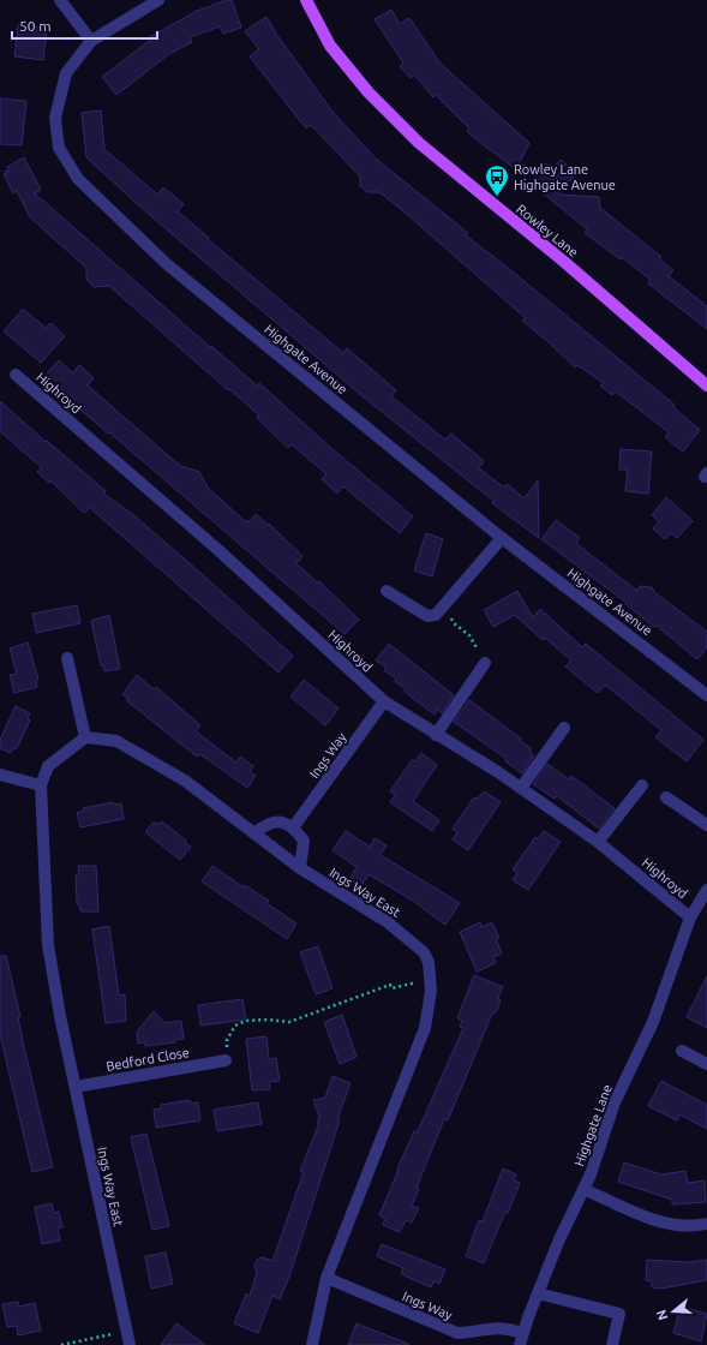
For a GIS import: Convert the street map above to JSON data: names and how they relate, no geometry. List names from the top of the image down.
{
  "streets": {
    "main road": ["Rowley Lane"],
    "street": [
      "Highgate Avenue",
      "Highroyd",
      "Ings Way",
      "Ings Way East",
      "Bedford Close",
      "Highgate Lane"
    ]
  },
  "crossings": [
    ["Highroyd", "Ings Way"],
    ["Highroyd", "Highgate Lane"],
    ["Ings Way", "Ings Way East"],
    ["Ings Way", "Highgate Lane"],
    ["Ings Way East", "Bedford Close"]
  ],
  "places": {
    "bus stop": ["Rowley Lane Highgate Avenue"]
  },
  "scale_bar": "50 m",
  "north": "left"
}
